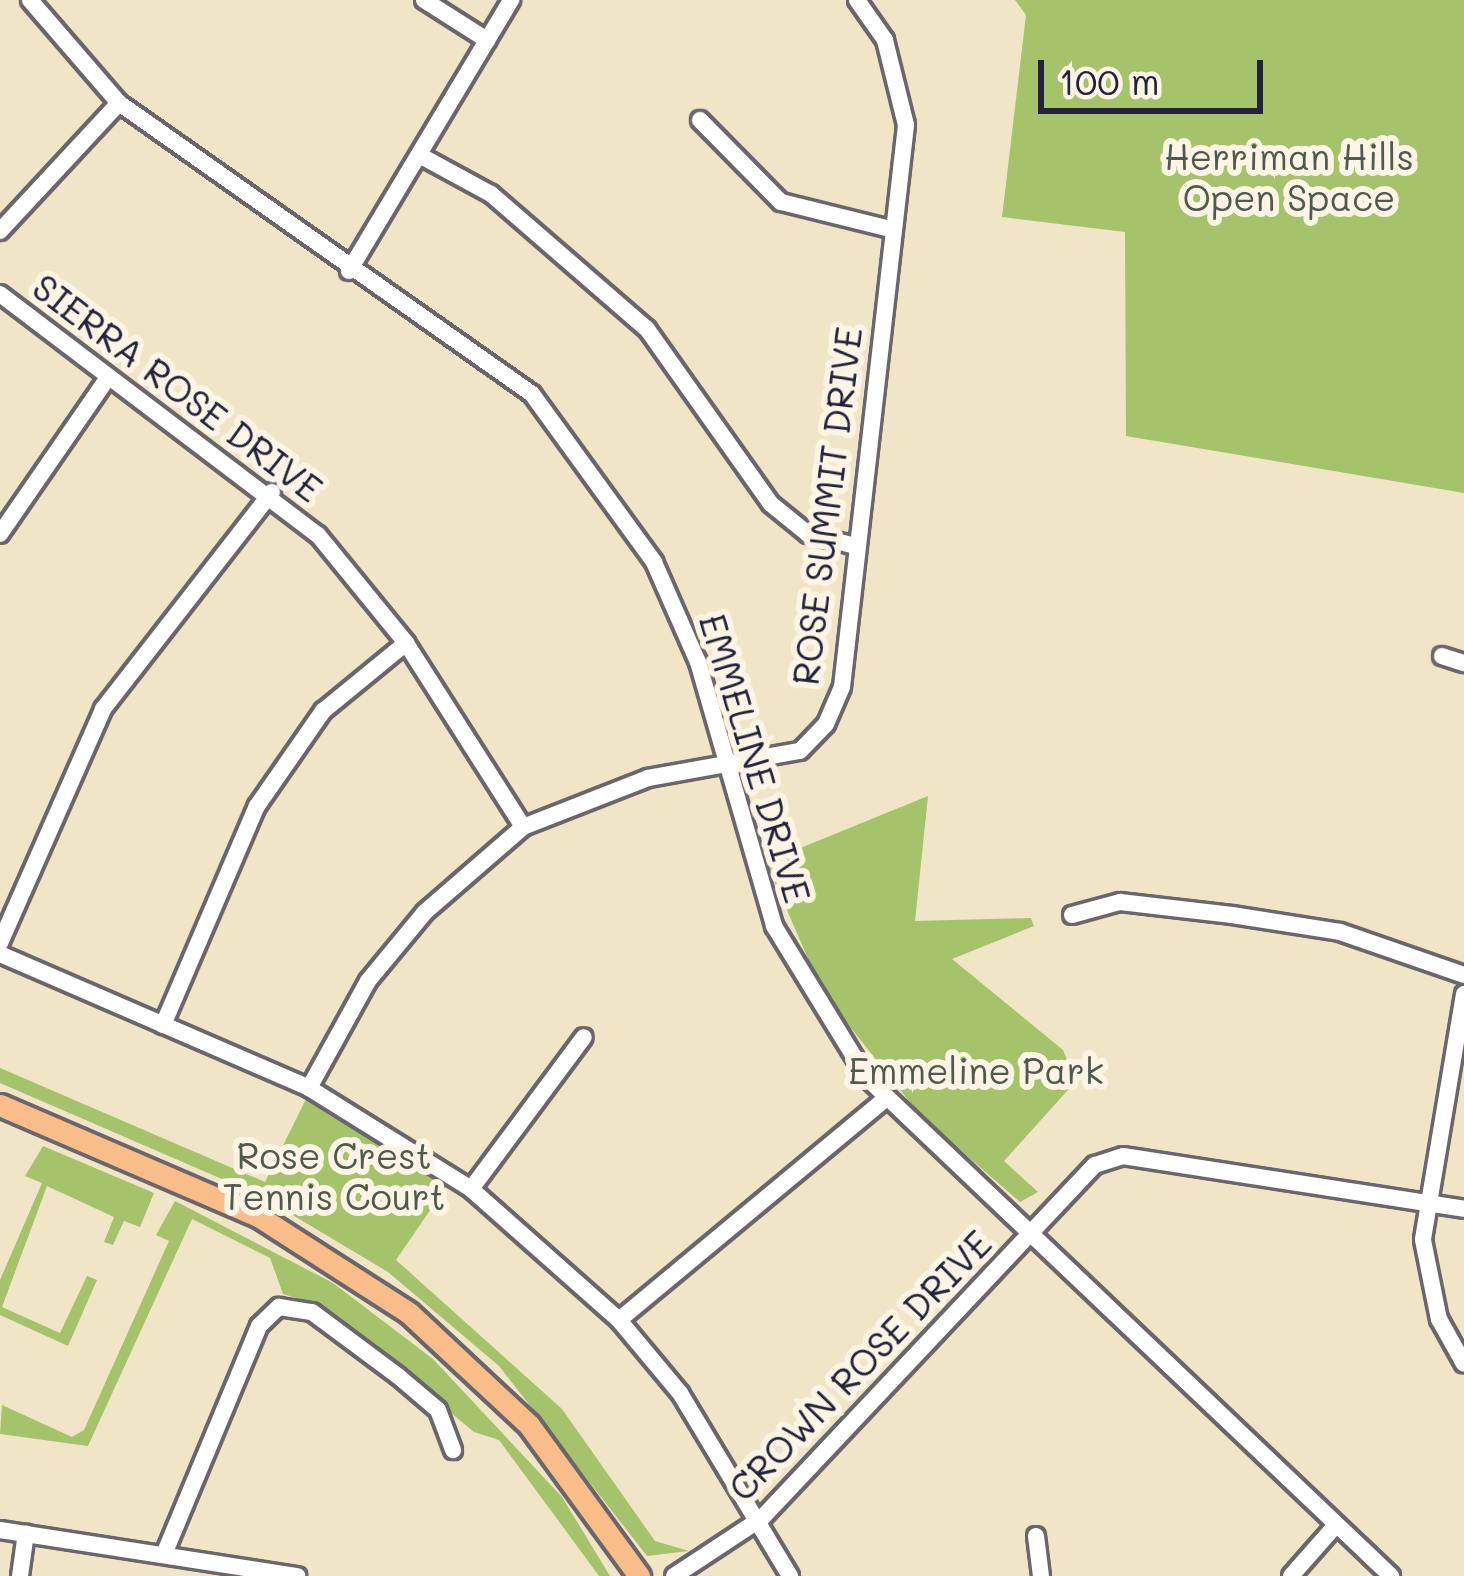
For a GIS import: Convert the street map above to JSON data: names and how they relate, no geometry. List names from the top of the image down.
{
  "streets": {
    "street": [
      "SIERRA ROSE DRIVE",
      "ROSE SUMMIT DRIVE",
      "EMMELINE DRIVE",
      "CROWN ROSE DRIVE"
    ]
  },
  "crossings": [
    ["SIERRA ROSE DRIVE", "ROSE SUMMIT DRIVE"],
    ["ROSE SUMMIT DRIVE", "EMMELINE DRIVE"],
    ["EMMELINE DRIVE", "CROWN ROSE DRIVE"]
  ],
  "parks": ["Herriman Hills Open Space", "Emmeline Park", "Rose Crest Tennis Court"],
  "scale_bar": "100 m"
}
